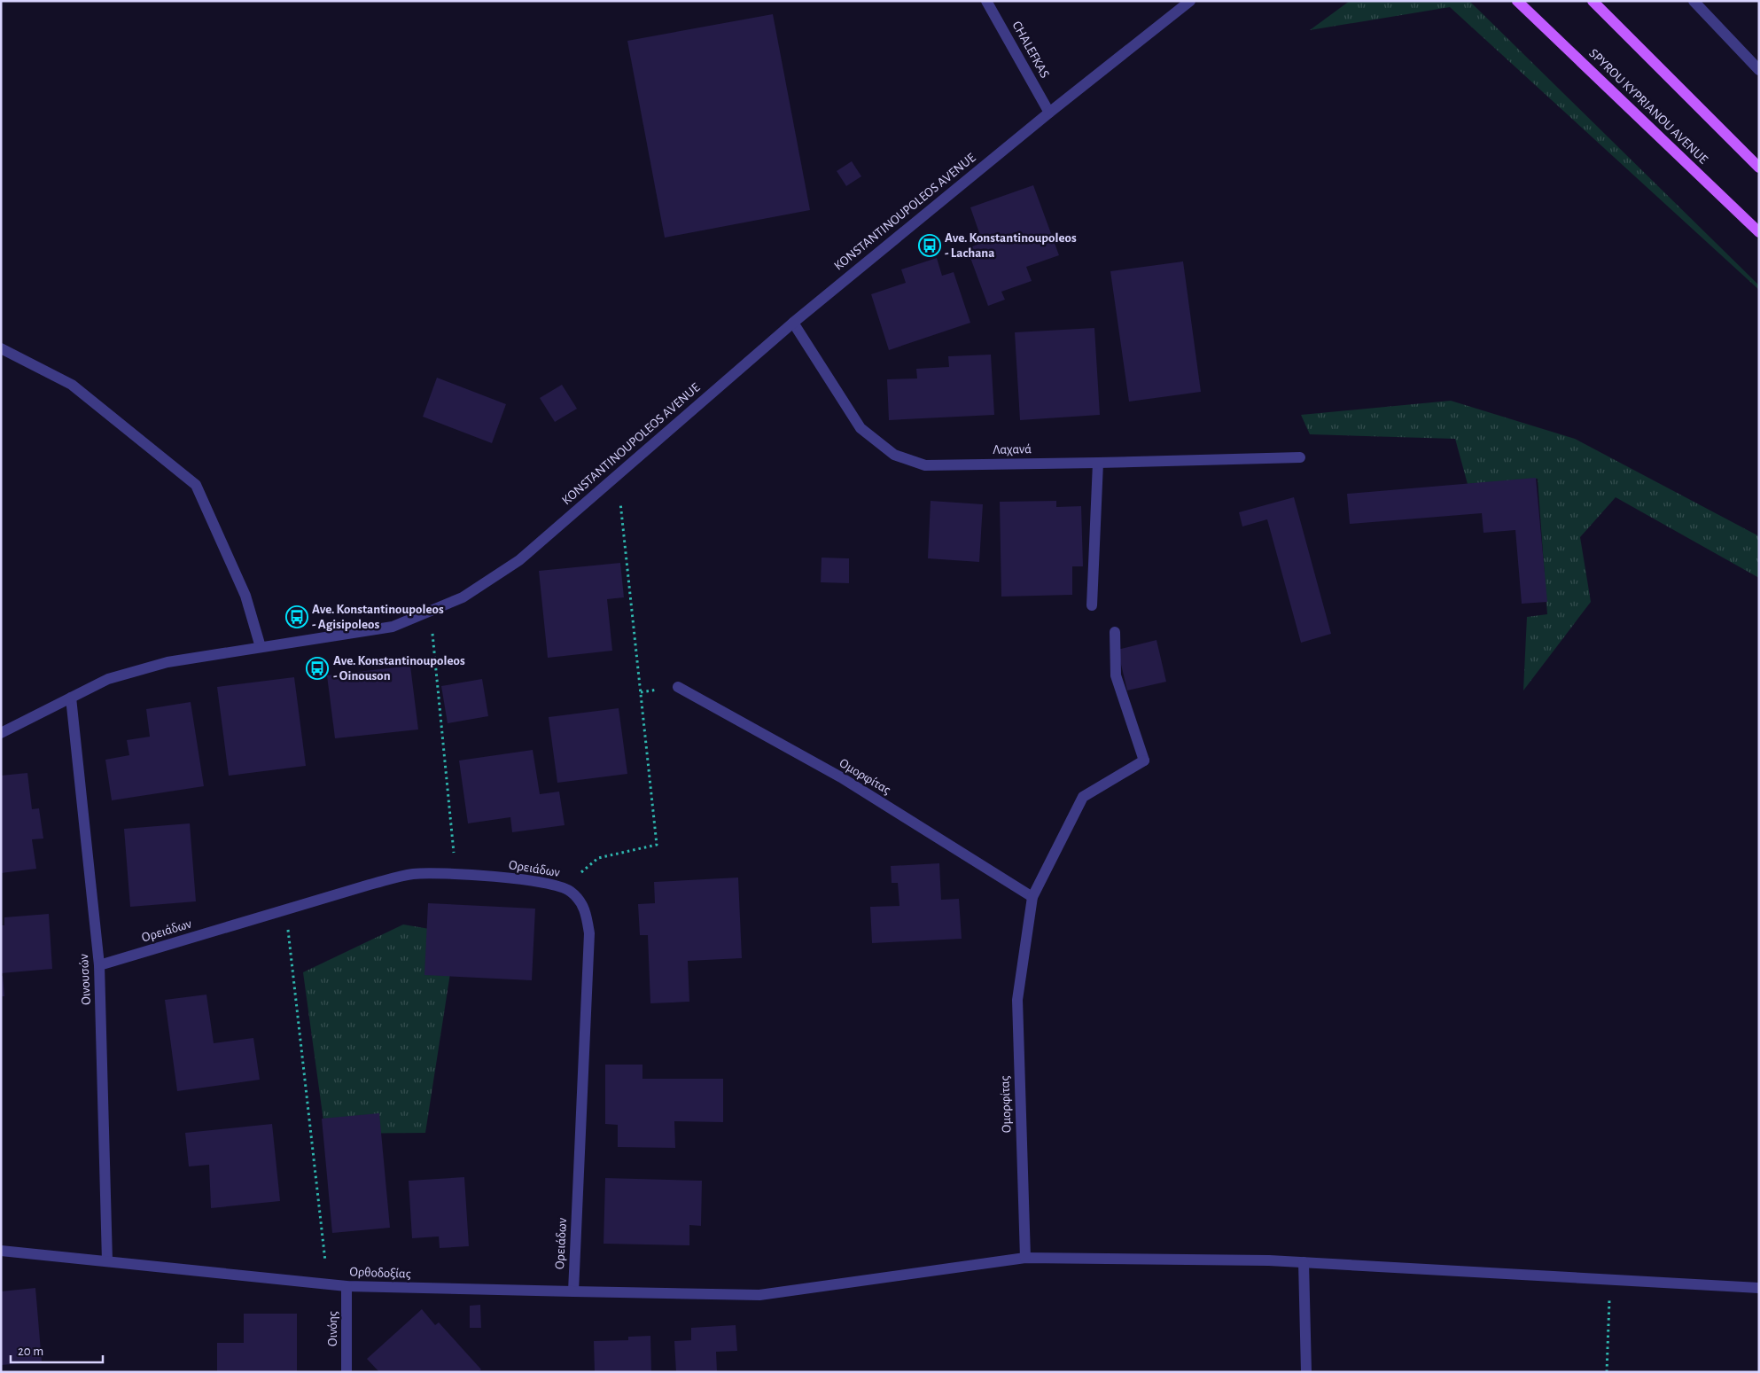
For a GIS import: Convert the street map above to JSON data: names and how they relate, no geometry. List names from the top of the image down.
{
  "streets": {
    "main road": ["SPYROU KYPRIANOU AVENUE"],
    "street": [
      "CHALEFKAS",
      "KONSTANTINOUPOLEOS AVENUE",
      "Λαχανά",
      "Ομορφίτας",
      "Ορειάδων",
      "Οινουσών",
      "Ορθοδοξίας",
      "Οινόης"
    ]
  },
  "crossings": [
    ["CHALEFKAS", "KONSTANTINOUPOLEOS AVENUE"],
    ["KONSTANTINOUPOLEOS AVENUE", "Λαχανά"],
    ["KONSTANTINOUPOLEOS AVENUE", "Οινουσών"],
    ["Ομορφίτας", "Ορθοδοξίας"],
    ["Ορειάδων", "Οινουσών"],
    ["Ορειάδων", "Ορθοδοξίας"],
    ["Οινουσών", "Ορθοδοξίας"],
    ["Ορθοδοξίας", "Οινόης"]
  ],
  "places": {
    "bus stop": ["Ave. Konstantinoupoleos - Lachana", "Ave. Konstantinoupoleos - Agisipoleos", "Ave. Konstantinoupoleos - Oinouson"]
  },
  "scale_bar": "20 m"
}
